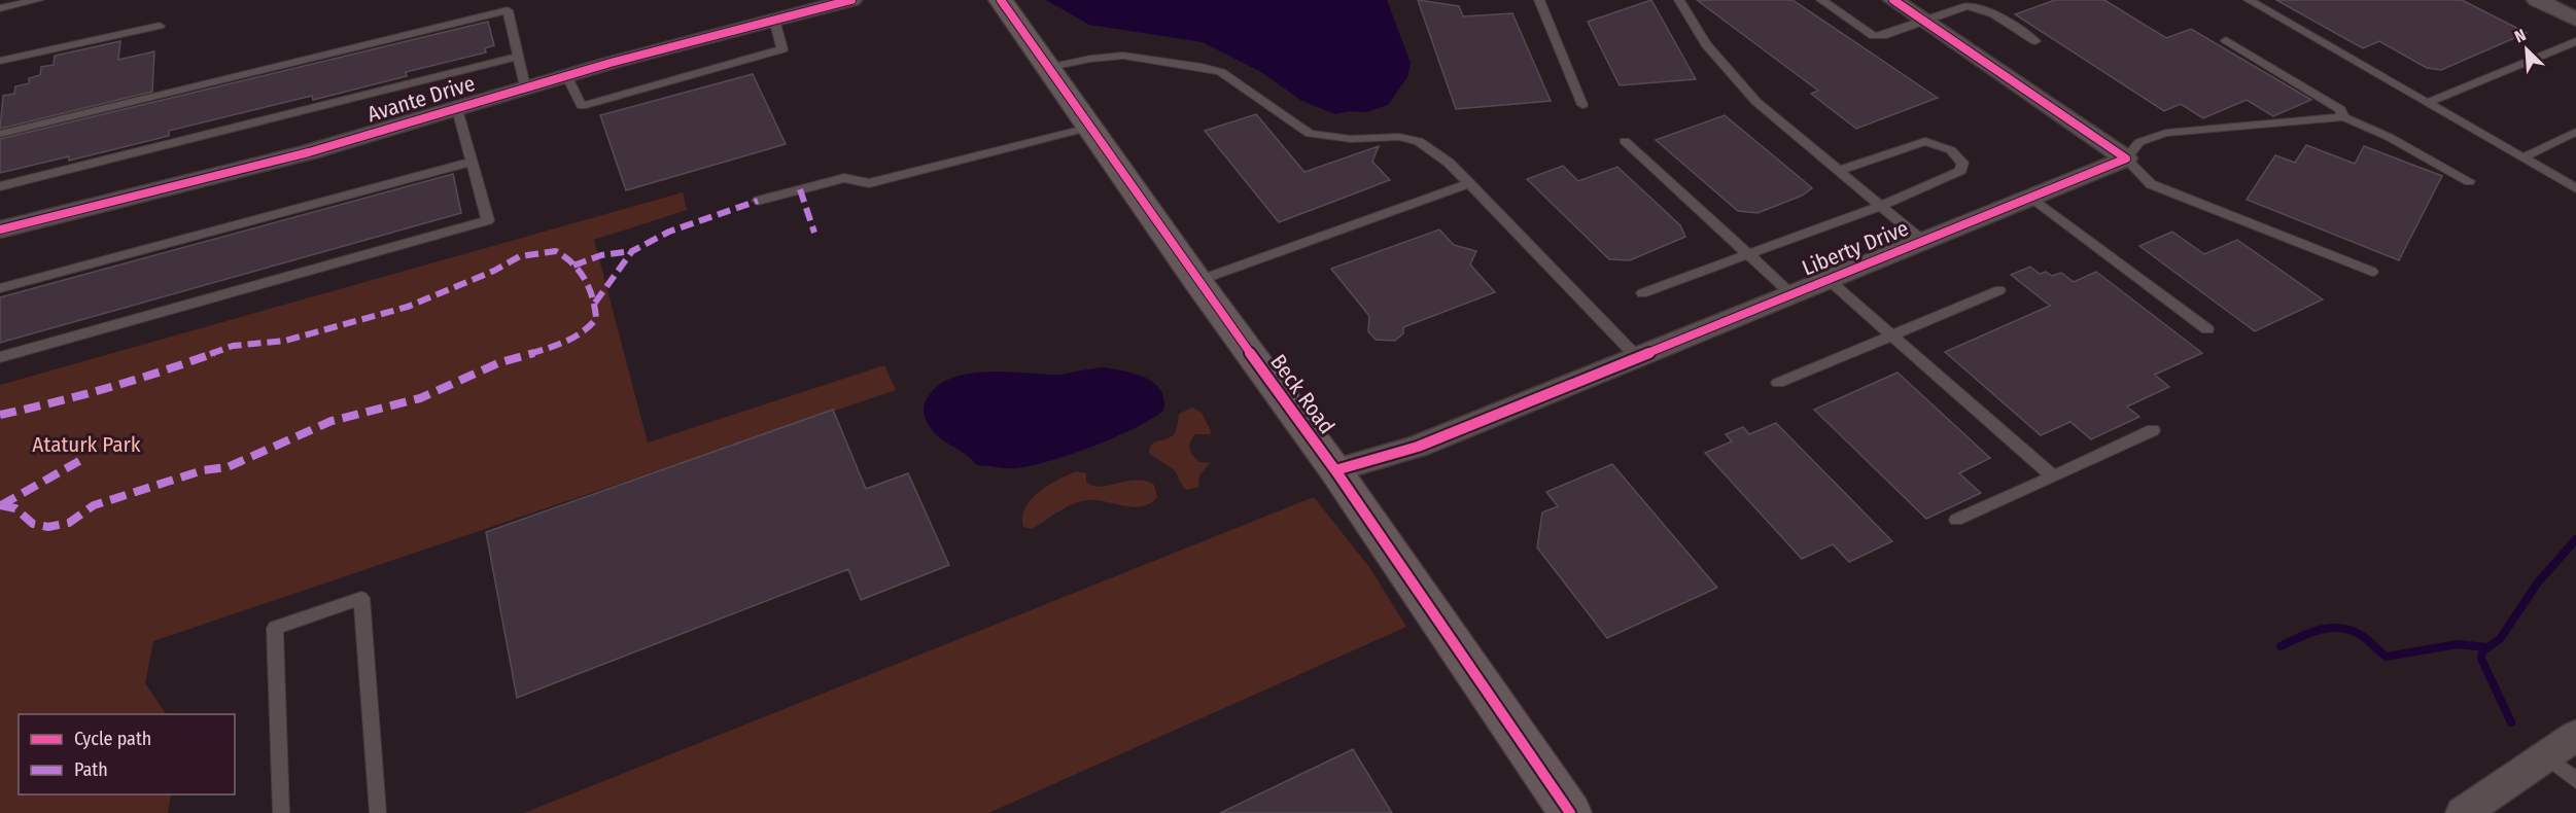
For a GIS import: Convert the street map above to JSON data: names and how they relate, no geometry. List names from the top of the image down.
{
  "streets": {
    "street": ["Avante Drive", "Liberty Drive", "Beck Road"]
  },
  "crossings": [
    ["Liberty Drive", "Beck Road"]
  ],
  "parks": ["Ataturk Park"],
  "legend": ["Cycle path", "Path"],
  "north": "top left"
}
